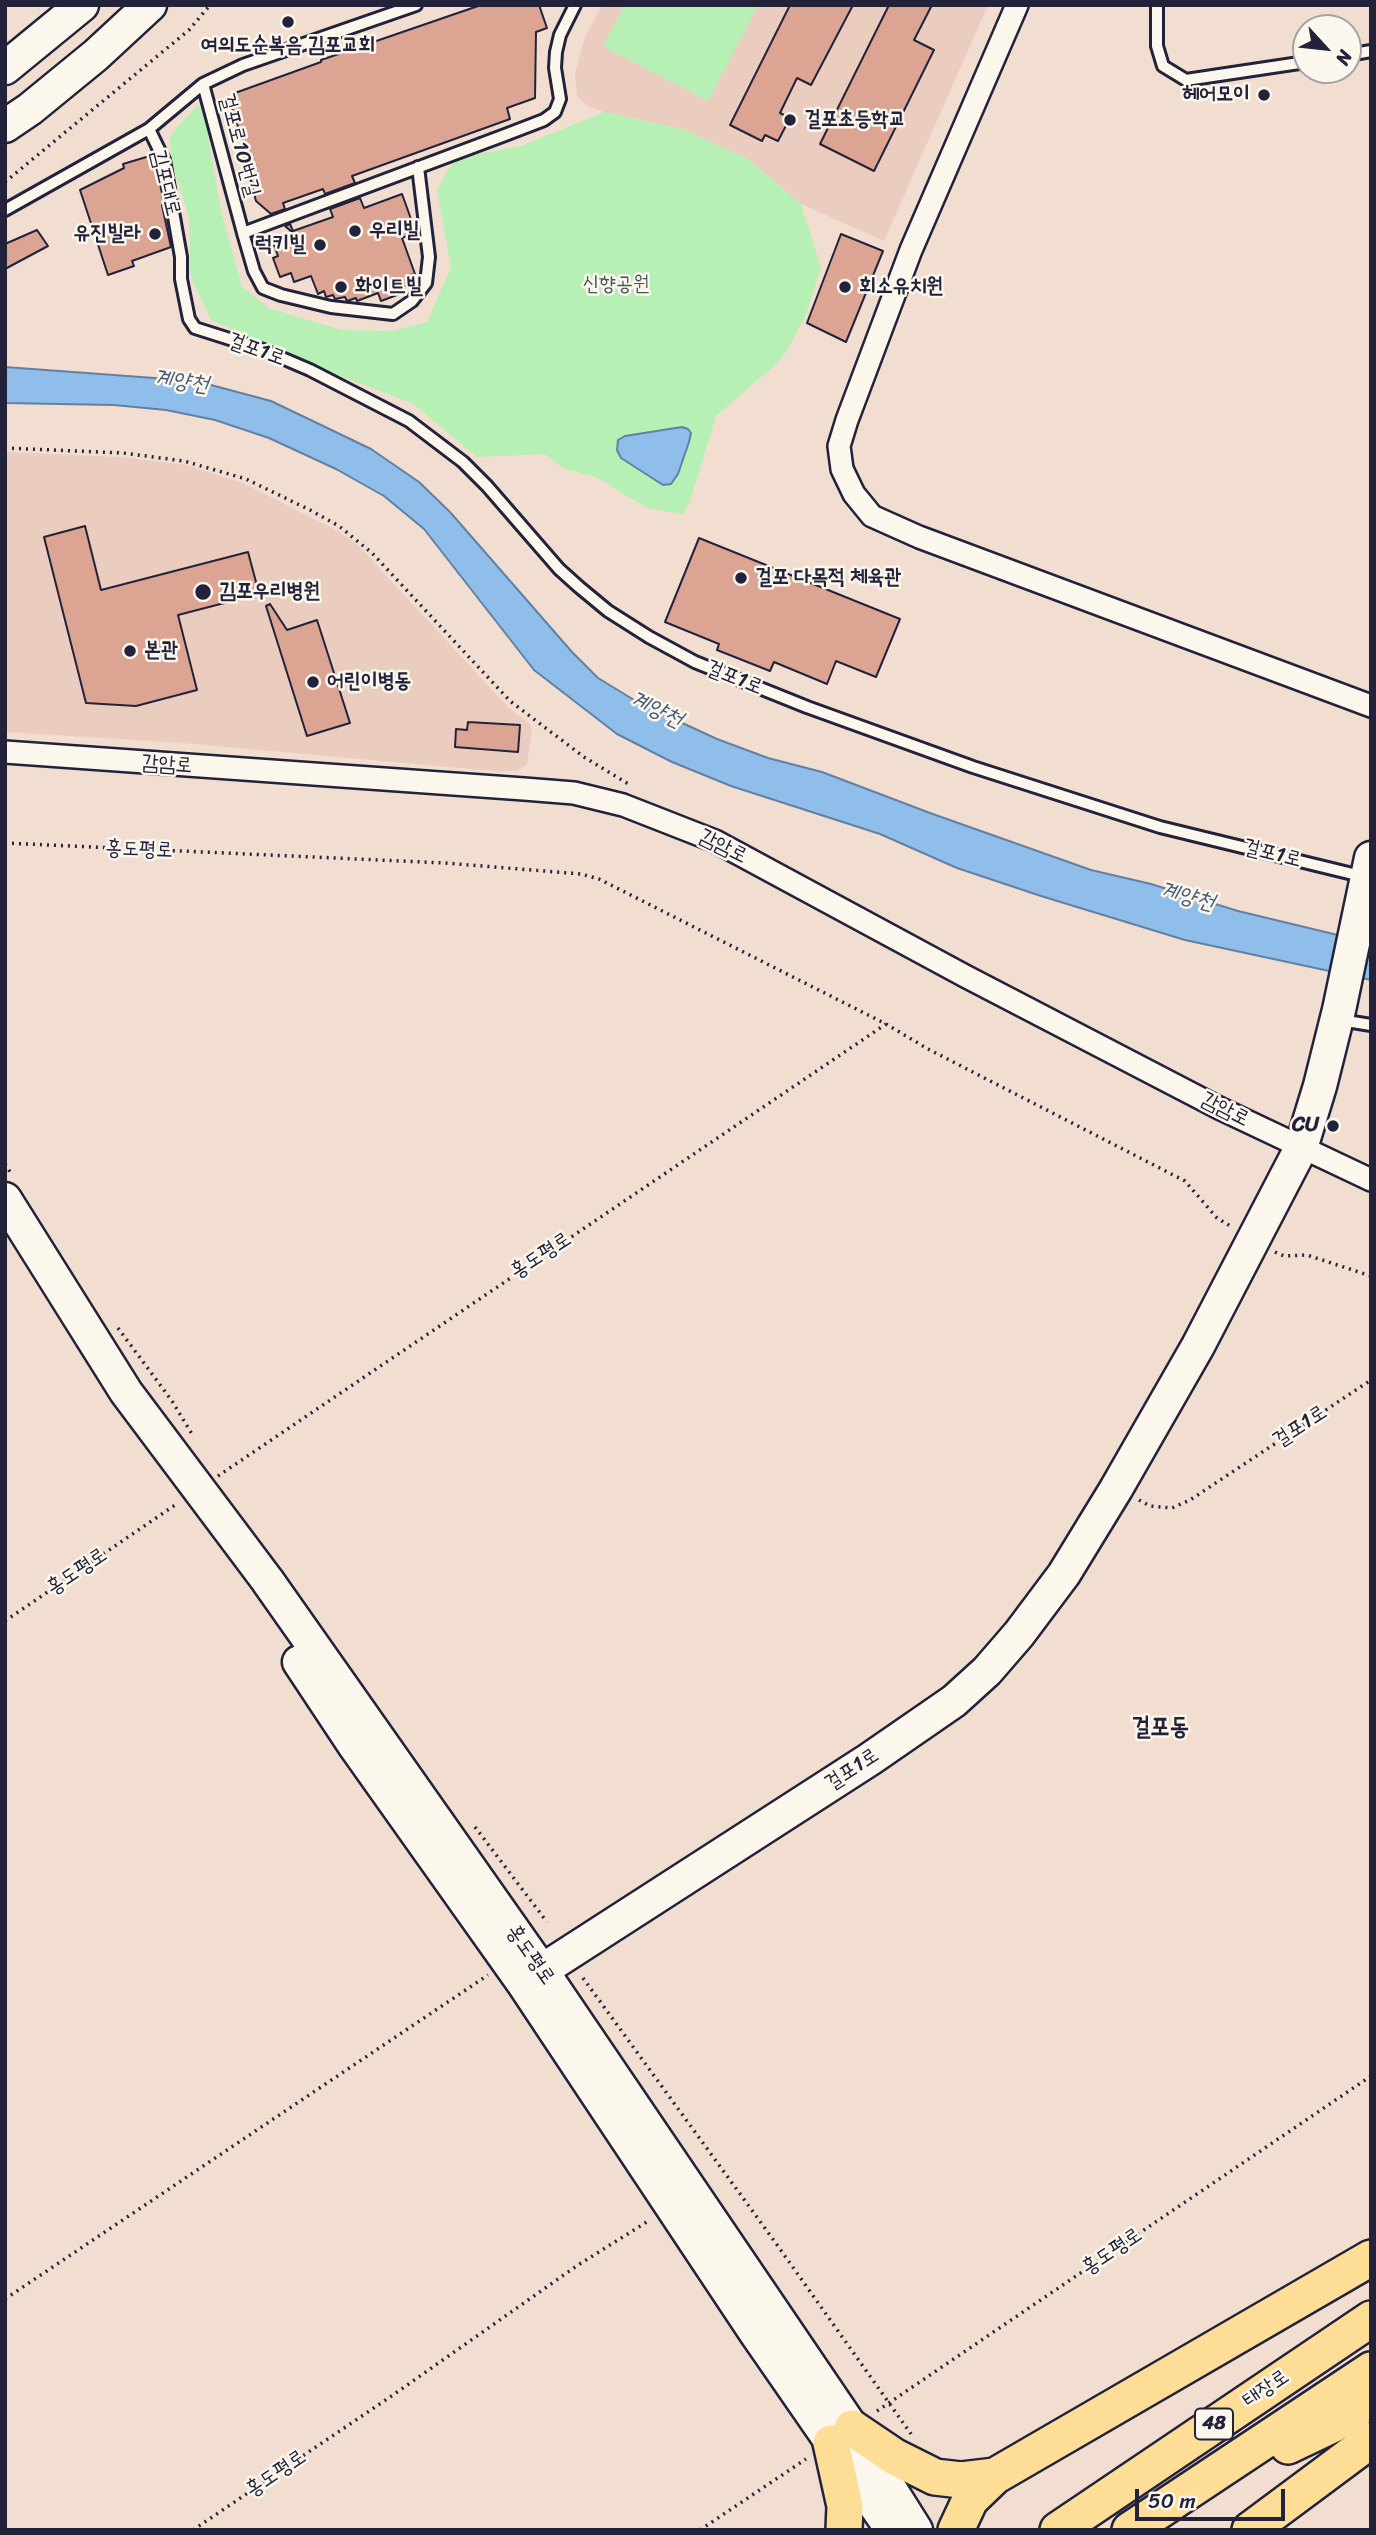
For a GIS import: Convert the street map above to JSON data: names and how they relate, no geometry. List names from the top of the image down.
{
  "streets": {
    "main road": ["태장로", "48"],
    "street": ["걸포1로", "감암로", "홍도평로"],
    "lane": ["걸포로10번길", "김포대로"]
  },
  "crossings": [
    ["김포대로", "걸포1로"],
    ["걸포1로", "감암로"],
    ["걸포1로", "홍도평로"]
  ],
  "districts": ["걸포동"],
  "water": ["계양천"],
  "parks": ["신향공원"],
  "places": [
    "여의도순복음 김포교회",
    "헤어모이",
    "걸포초등학교",
    "우리빌",
    "유진빌라",
    "럭키빌",
    "화이트빌",
    "회소유치원",
    "걸포 다목적 체육관",
    "김포우리병원",
    "본관",
    "어린이병동",
    "CU"
  ],
  "scale_bar": "50 m",
  "north": "bottom right"
}
